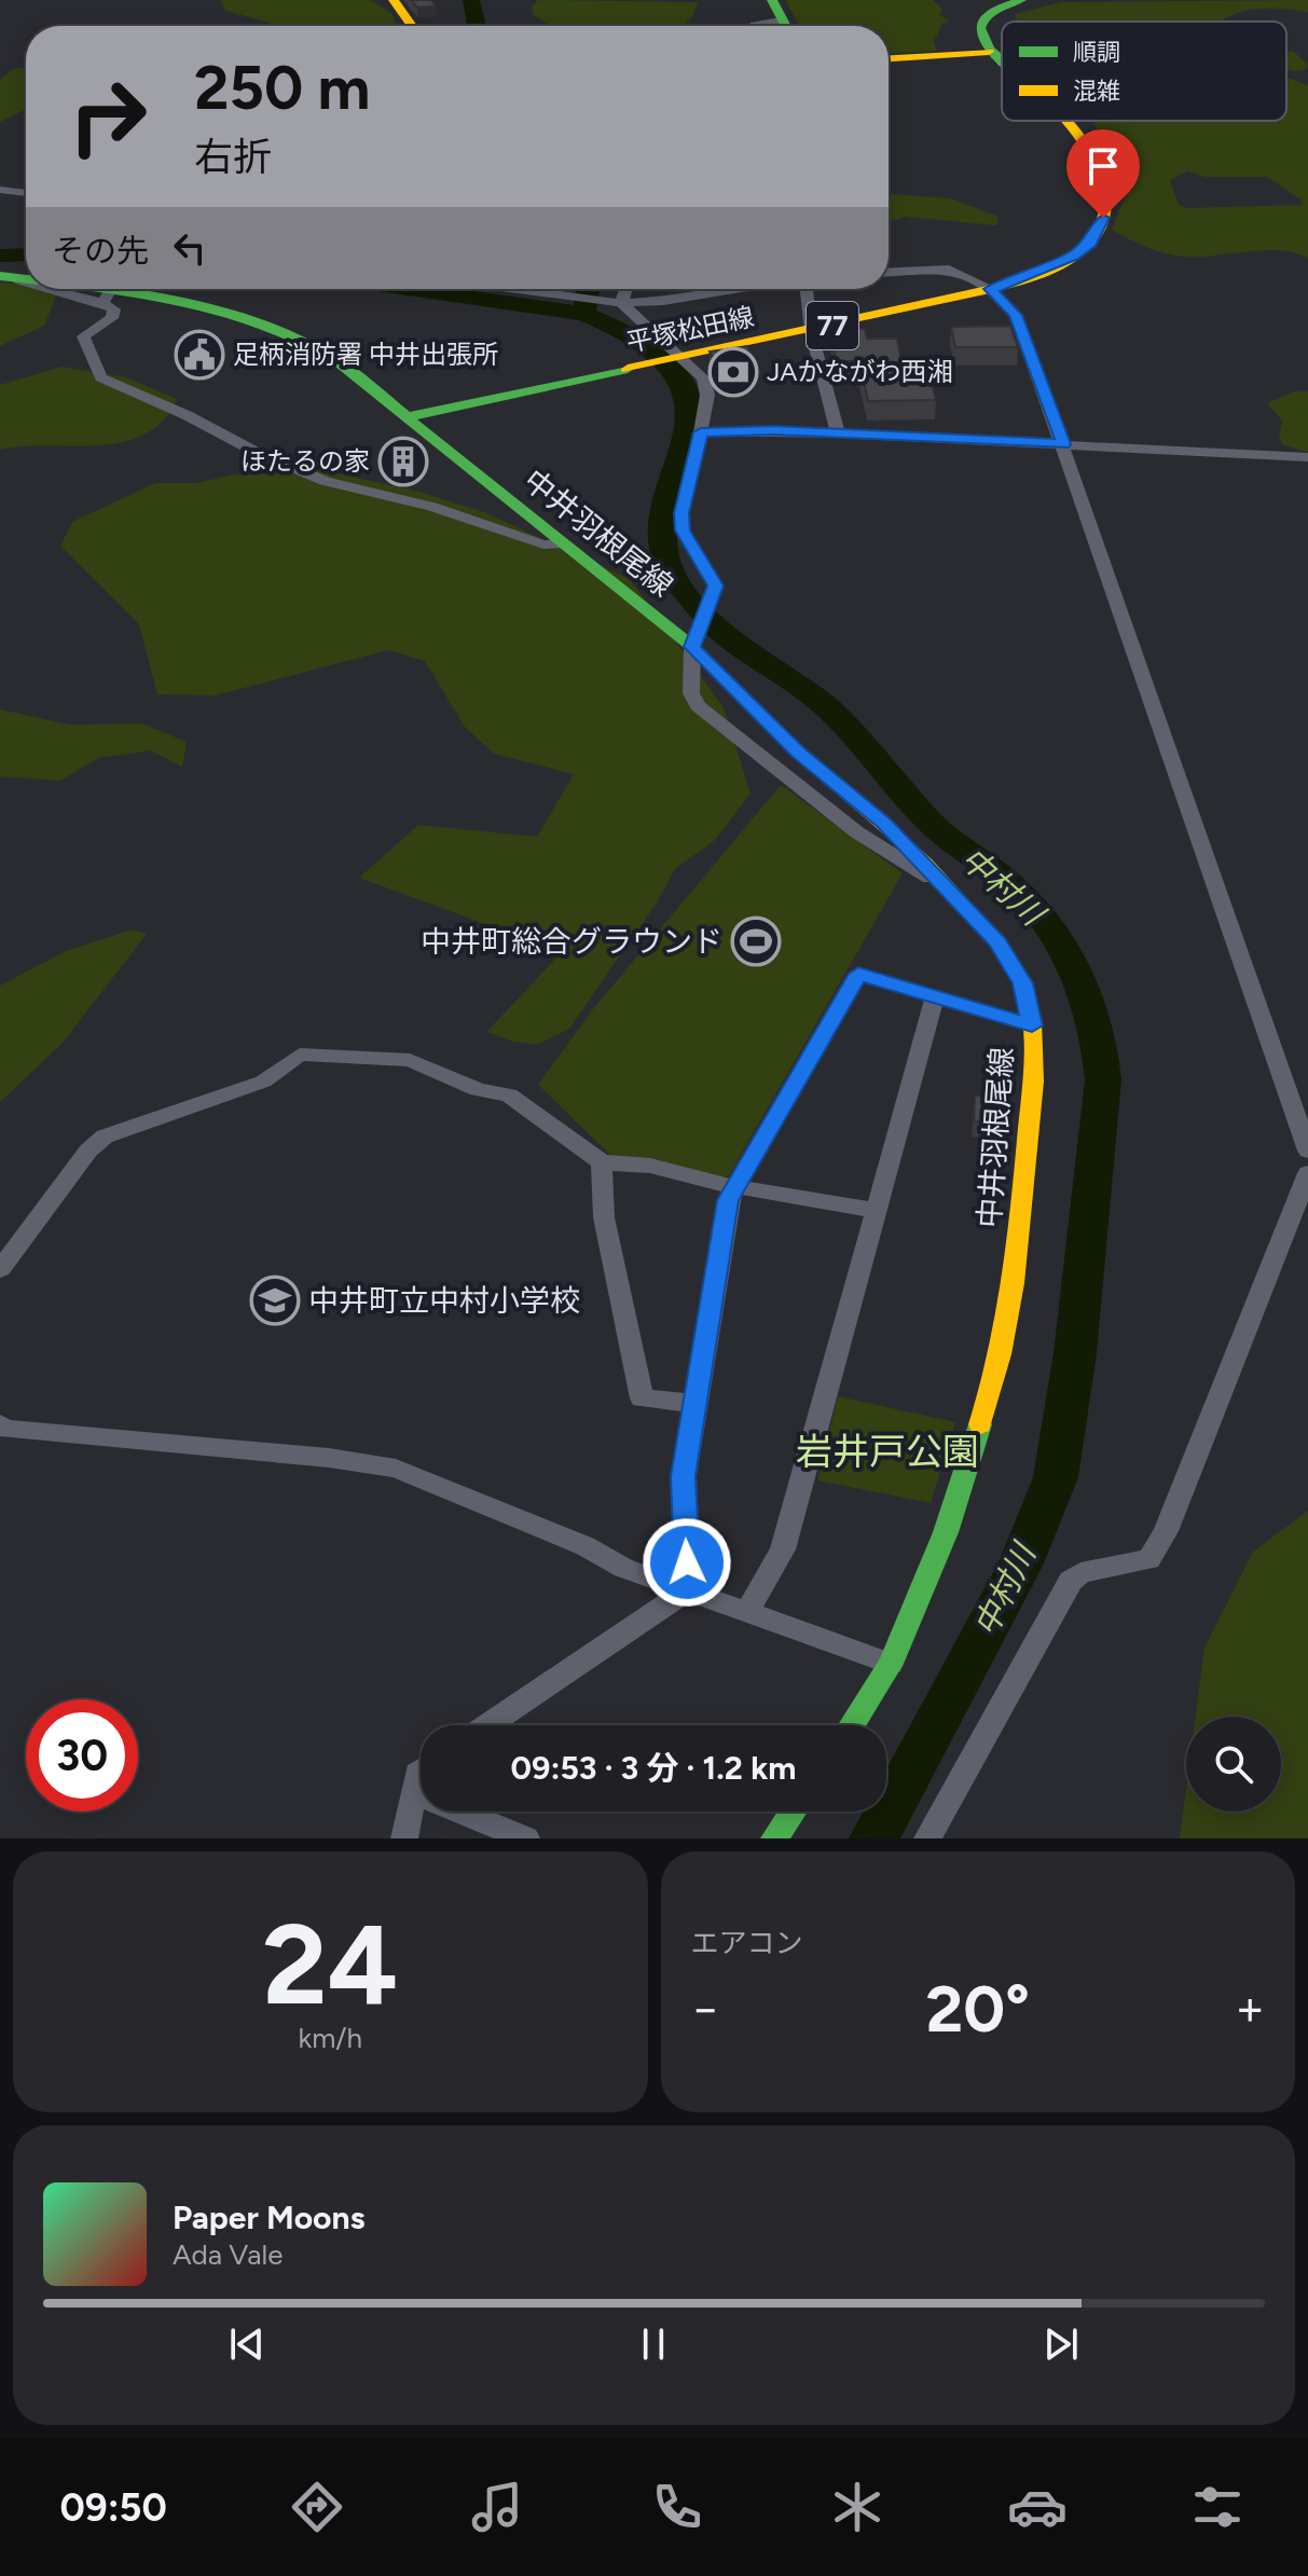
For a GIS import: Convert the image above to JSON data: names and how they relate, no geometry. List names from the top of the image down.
{
  "streets": {
    "main road": ["77", "平塚松田線", "中井羽根尾線"]
  },
  "crossings": [
    ["平塚松田線", "中井羽根尾線"]
  ],
  "water": ["中村川"],
  "parks": ["岩井戸公園"],
  "places": {
    "public building": ["足柄消防署 中井出張所"],
    "bank": ["JAかながわ西湘"],
    "building": ["ほたるの家"],
    "sports": ["中井町総合グラウンド"],
    "school or university": ["中井町立中村小学校"]
  },
  "legend": ["順調", "混雑"],
  "page": {
    "turn": ["250 m", "右折"],
    "then": "その先",
    "limit": "30",
    "trip": "09:53 · 3 分 · 1.2 km",
    "tile": [
      ["24", "km/h"],
      "エアコン"
    ],
    "heat": ["−", "20°", "+"],
    "song": ["Paper Moons", "Ada Vale"],
    "tabs": "09:50"
  }
}
